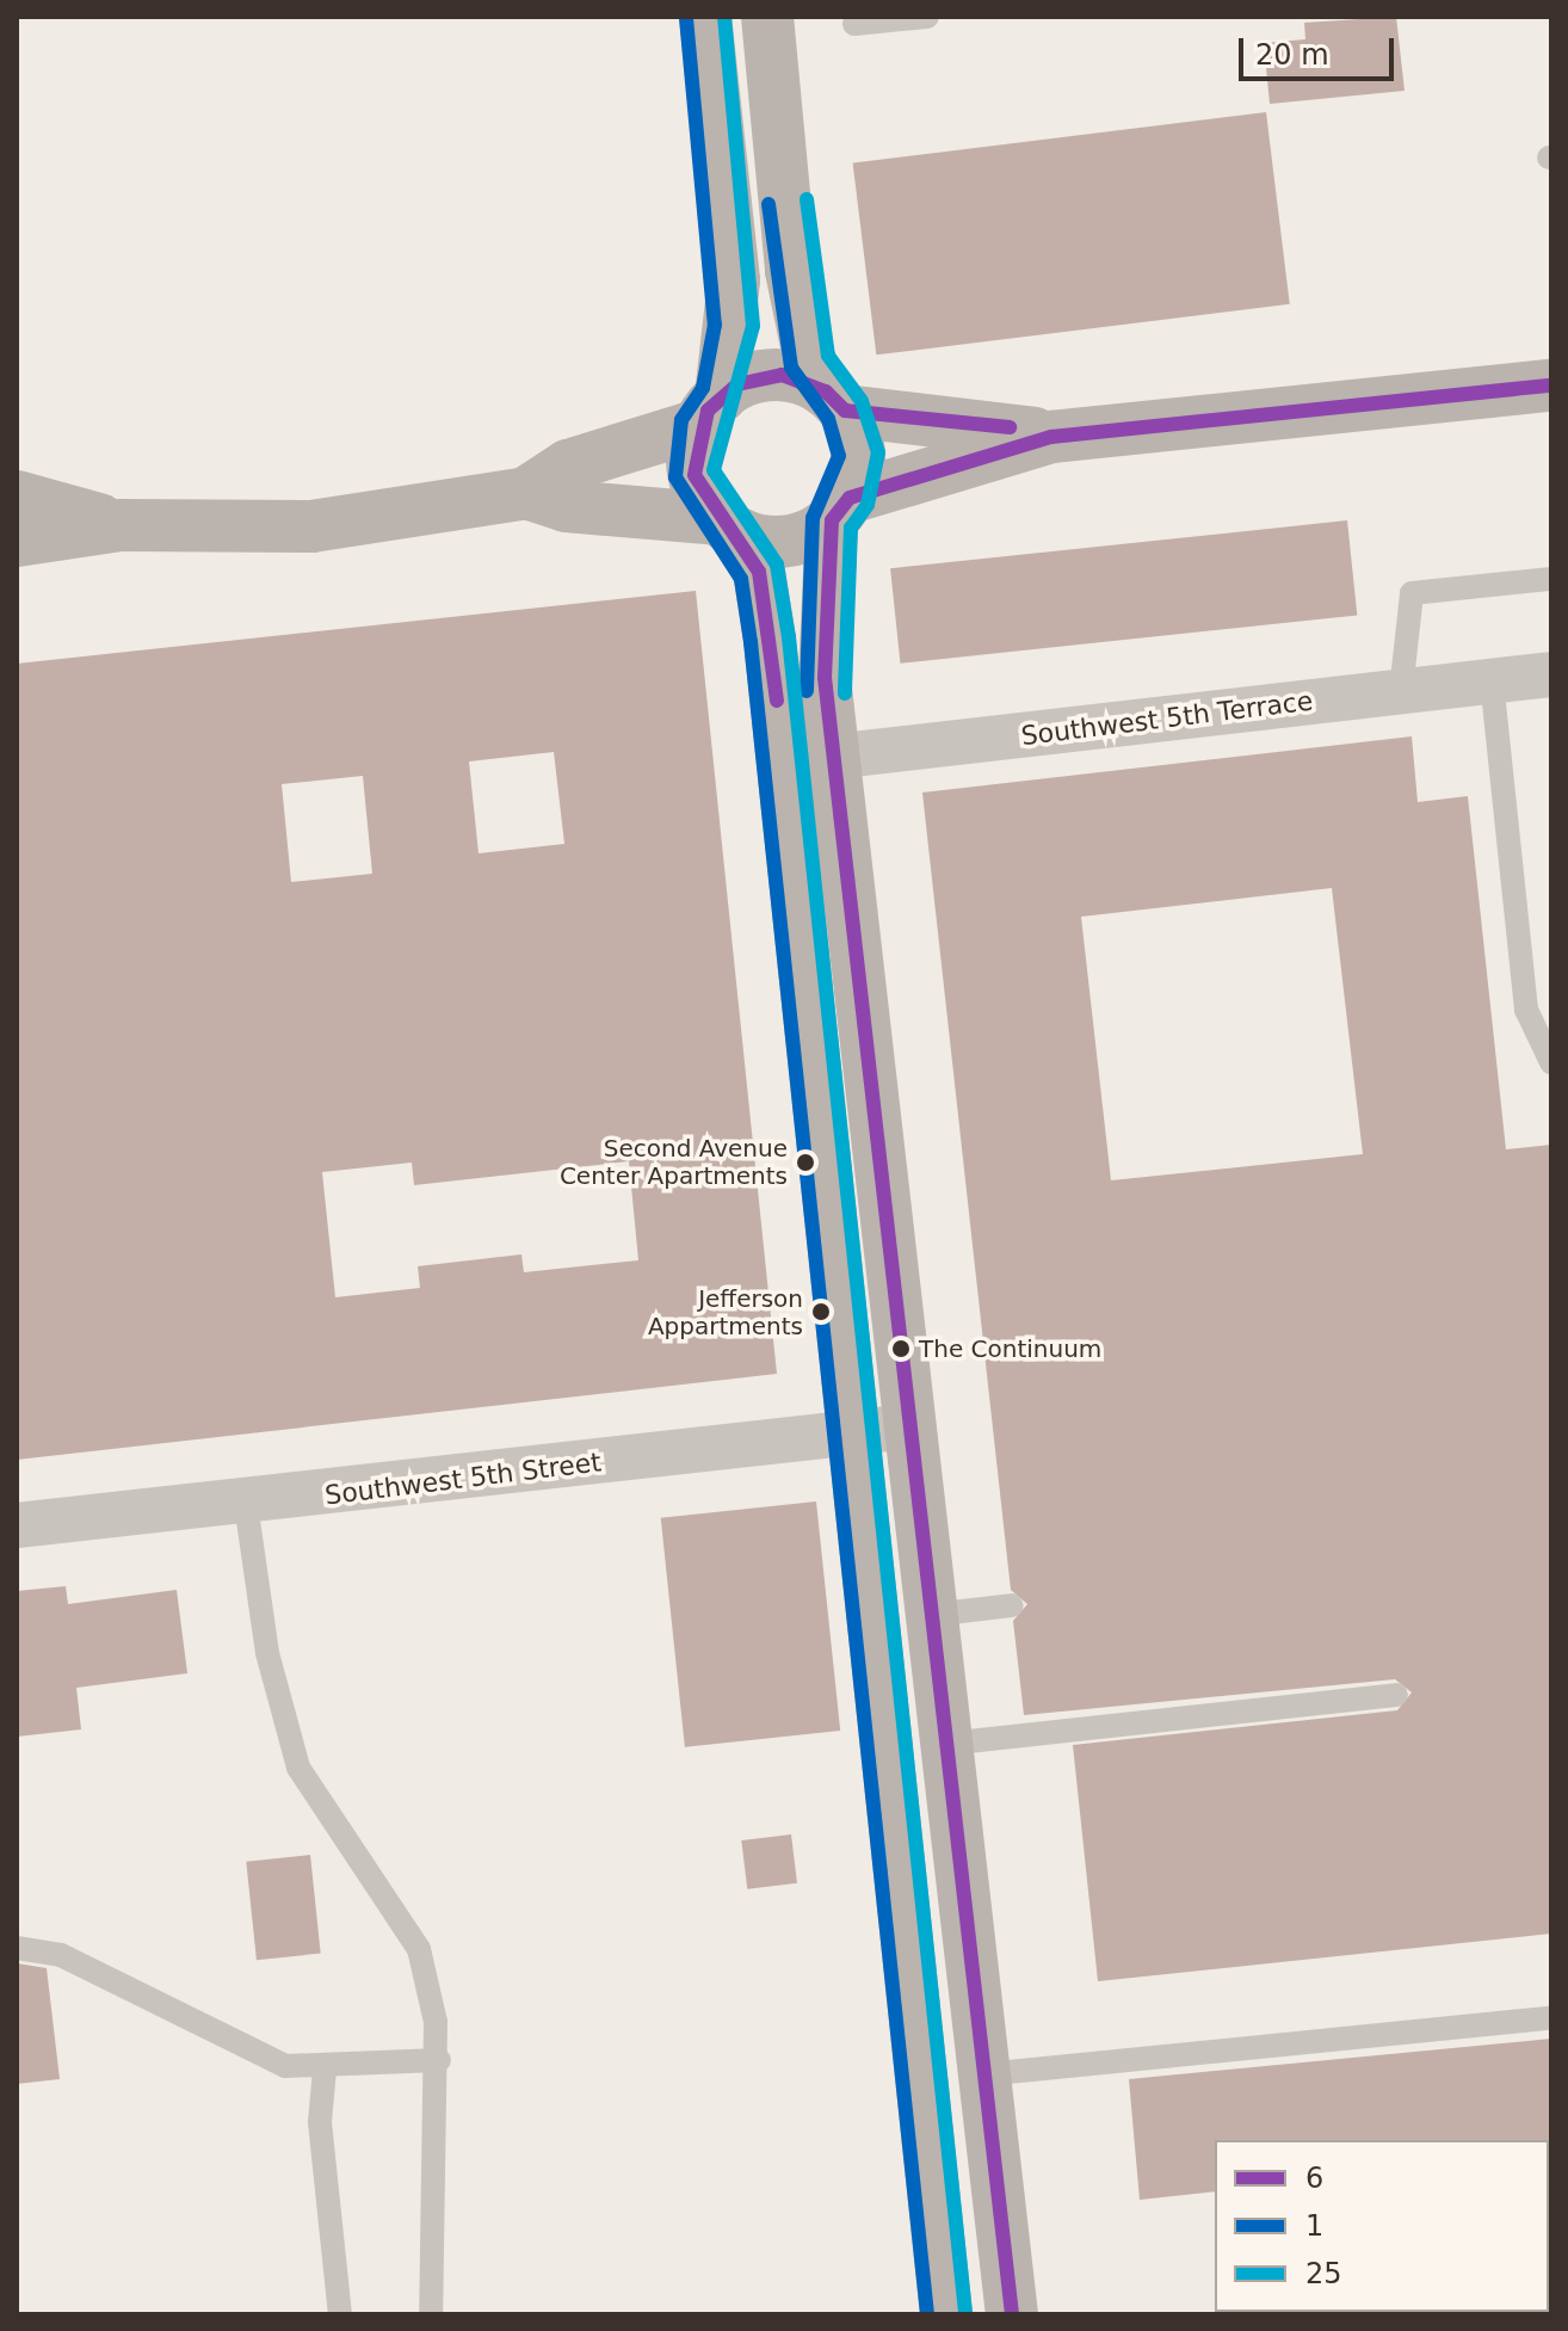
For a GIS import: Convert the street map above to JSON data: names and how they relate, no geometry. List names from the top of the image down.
{
  "streets": {
    "street": ["Southwest 5th Terrace", "Southwest 5th Street"]
  },
  "places": ["Second Avenue Center Apartments", "Jefferson Appartments", "The Continuum"],
  "lines": ["transit line 25", "transit line 1", "transit line 6"],
  "legend": ["6", "1", "25"],
  "scale_bar": "20 m"
}
